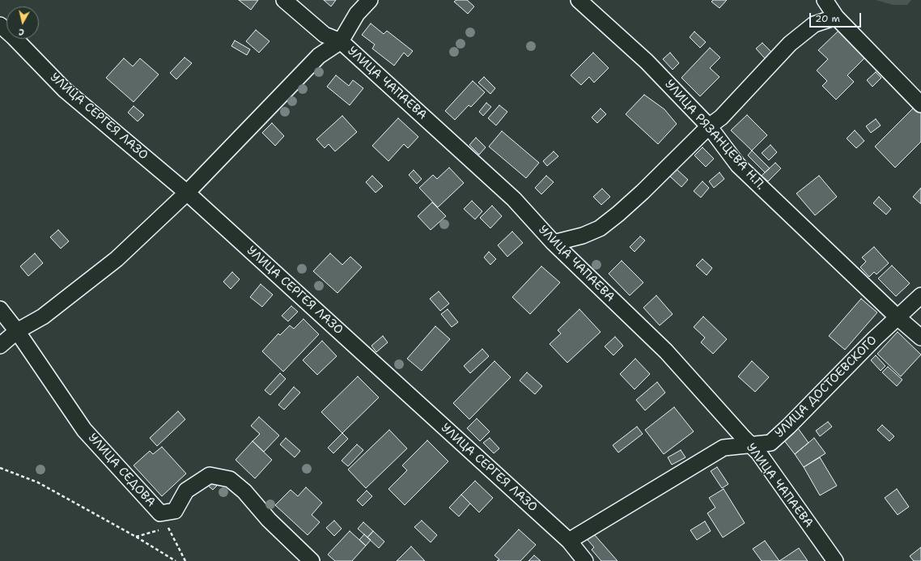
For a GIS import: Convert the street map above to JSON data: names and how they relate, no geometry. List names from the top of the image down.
{
  "streets": {
    "street": [
      "УЛИЦА ЧАПАЕВА",
      "УЛИЦА СЕРГЕЯ ЛАЗО",
      "УЛИЦА РЯЗАНЦЕВА Н.П.",
      "УЛИЦА ДОСТОЕВСКОГО",
      "УЛИЦА СЕДОВА"
    ]
  },
  "crossings": [
    ["УЛИЦА ЧАПАЕВА", "УЛИЦА ДОСТОЕВСКОГО"],
    ["УЛИЦА СЕРГЕЯ ЛАЗО", "УЛИЦА ДОСТОЕВСКОГО"],
    ["УЛИЦА РЯЗАНЦЕВА Н.П.", "УЛИЦА ДОСТОЕВСКОГО"]
  ],
  "scale_bar": "20 m",
  "north": "bottom"
}
